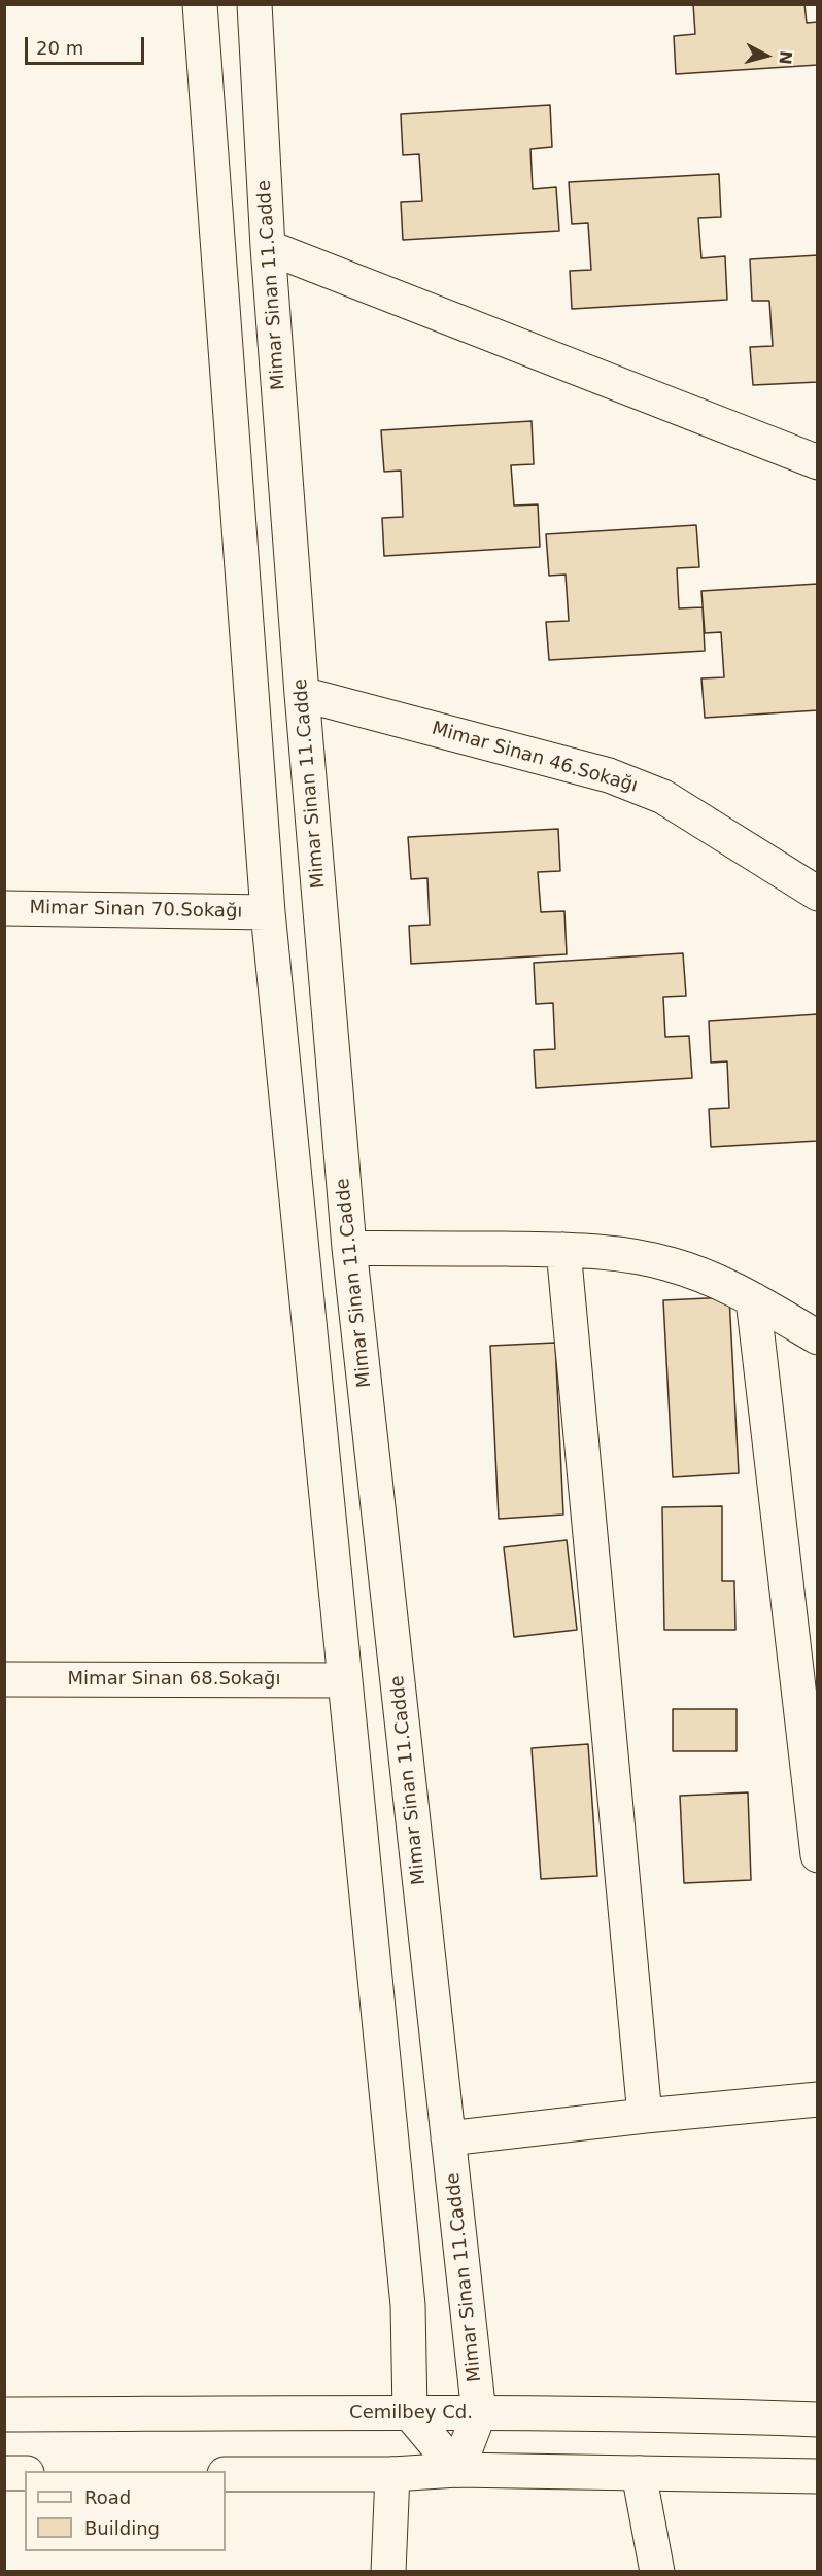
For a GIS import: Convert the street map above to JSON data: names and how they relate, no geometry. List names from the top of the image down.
{
  "streets": {
    "street": [
      "Mimar Sinan 11.Cadde",
      "Mimar Sinan 46.Sokağı",
      "Mimar Sinan 70.Sokağı",
      "Mimar Sinan 68.Sokağı",
      "Cemilbey Cd."
    ]
  },
  "crossings": [
    ["Mimar Sinan 11.Cadde", "Mimar Sinan 46.Sokağı"],
    ["Mimar Sinan 11.Cadde", "Cemilbey Cd."]
  ],
  "legend": ["Road", "Building"],
  "scale_bar": "20 m",
  "north": "right"
}
